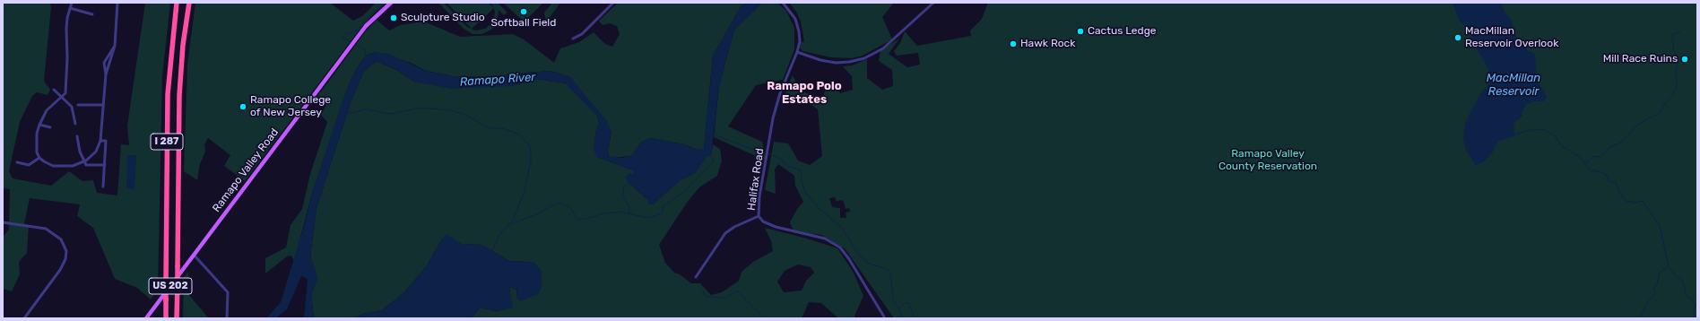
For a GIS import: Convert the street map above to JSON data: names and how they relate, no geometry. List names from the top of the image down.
{
  "streets": {
    "highway": ["I 287"],
    "main road": ["Ramapo Valley Road", "US 202"],
    "street": ["Halifax Road"]
  },
  "districts": ["Ramapo Polo Estates"],
  "water": ["MacMillan Reservoir", "Ramapo River"],
  "parks": ["Ramapo Valley County Reservation"],
  "places": [
    "Softball Field",
    "Sculpture Studio",
    "Cactus Ledge",
    "MacMillan Reservoir Overlook",
    "Hawk Rock",
    "Mill Race Ruins",
    "Ramapo College of New Jersey"
  ]
}
